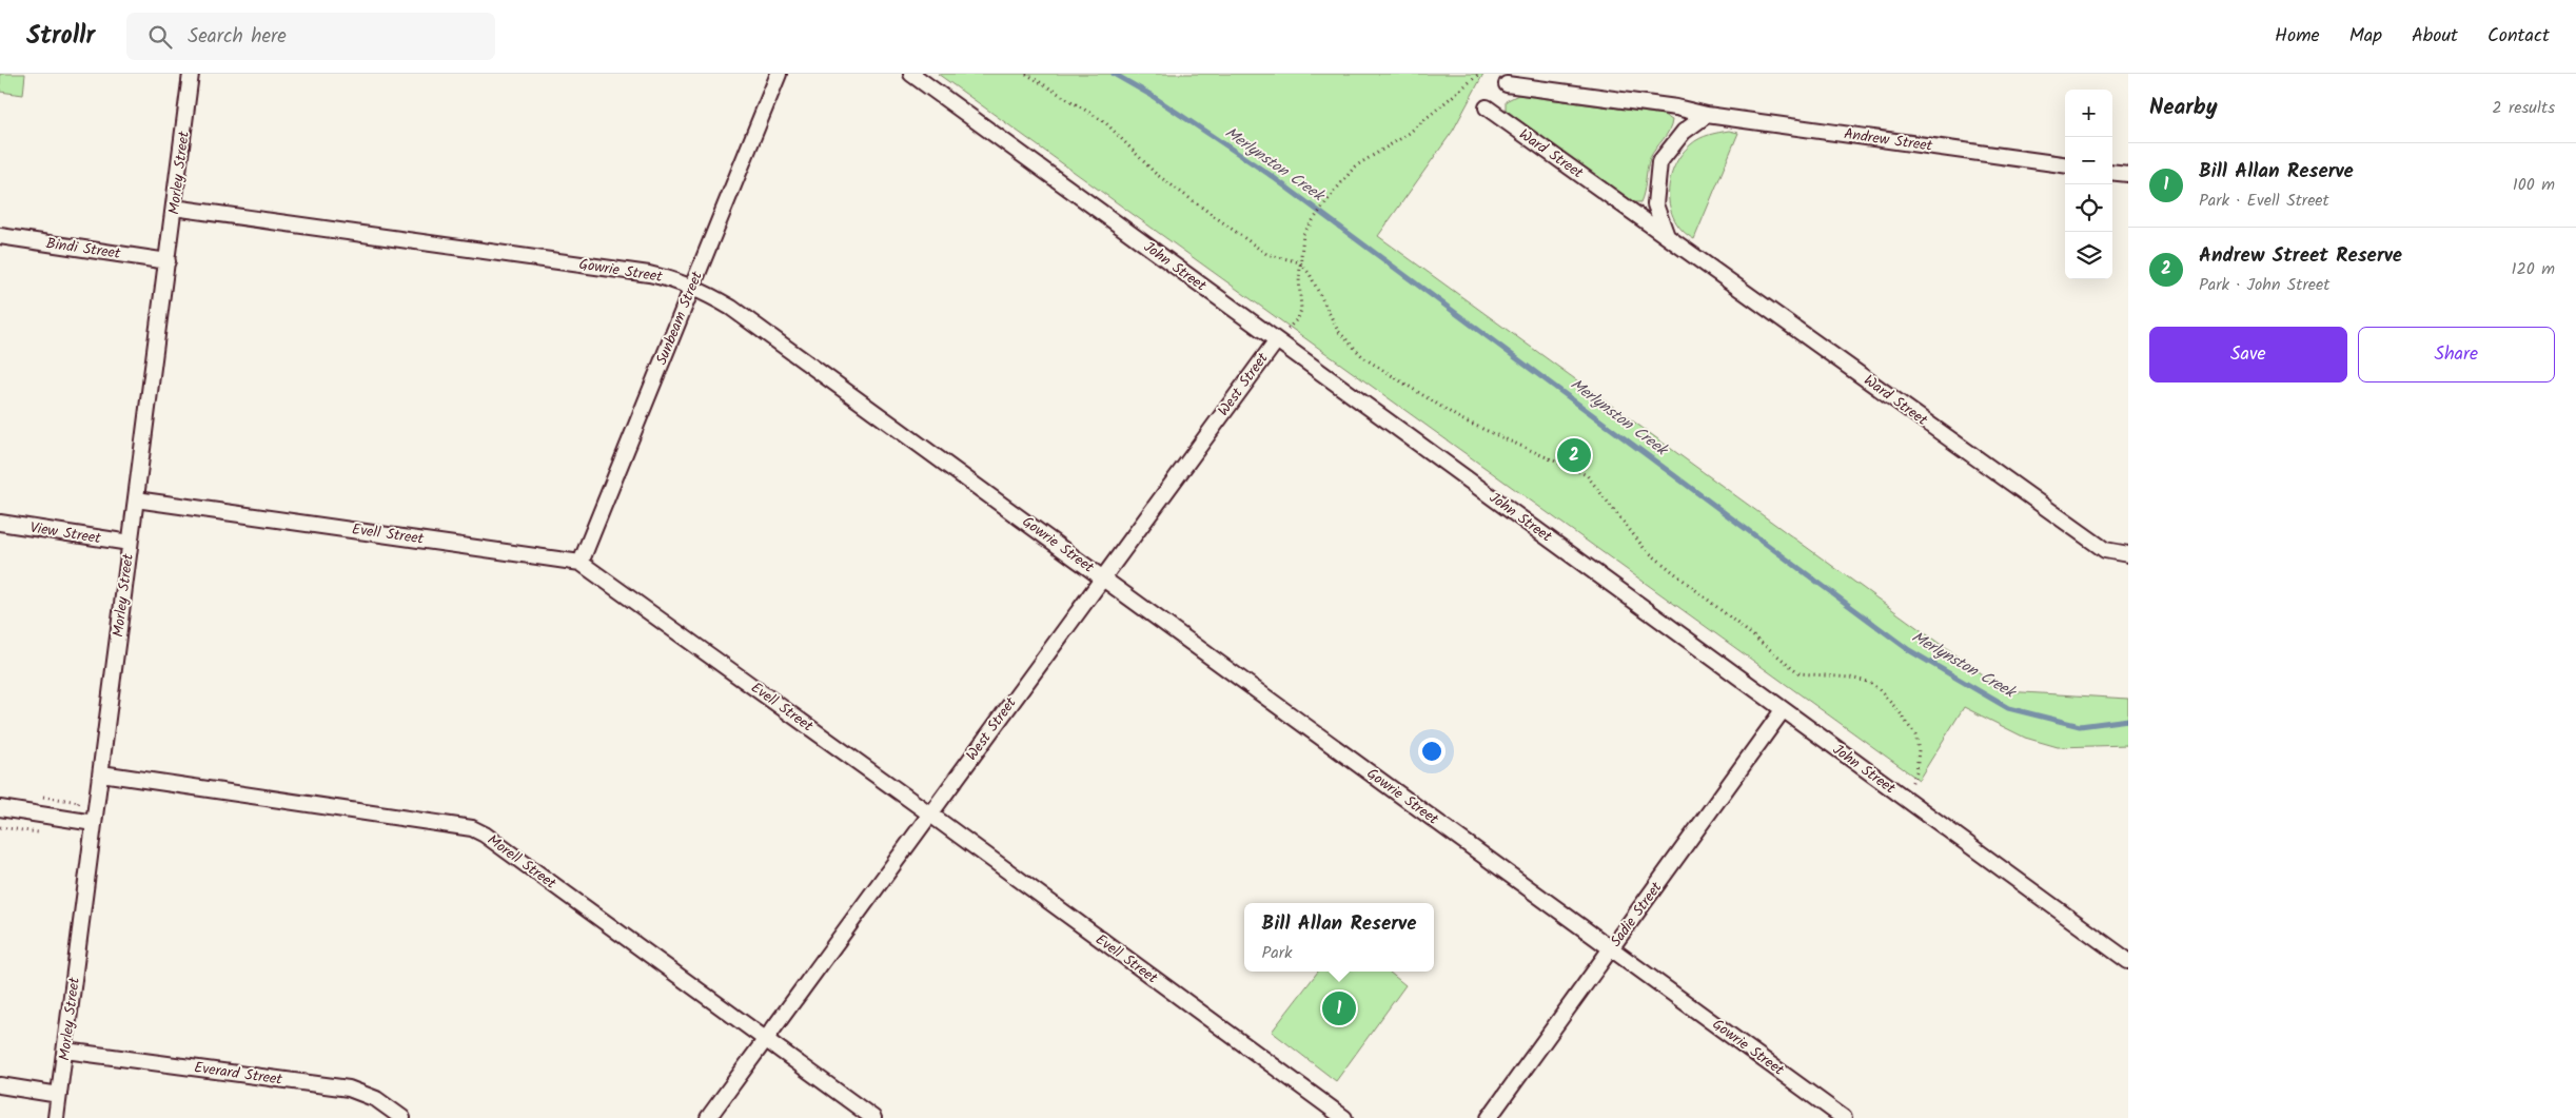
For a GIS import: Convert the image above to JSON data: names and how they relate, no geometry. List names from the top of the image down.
{
  "streets": {
    "street": [
      "Andrew Street",
      "Ward Street",
      "Morley Street",
      "Bindi Street",
      "John Street",
      "Gowrie Street",
      "Sunbeam Street",
      "West Street",
      "View Street",
      "Evell Street",
      "Morell Street",
      "Sadie Street",
      "Everard Street"
    ]
  },
  "crossings": [
    ["Morley Street", "Bindi Street"],
    ["Morley Street", "Gowrie Street"],
    ["Morley Street", "View Street"],
    ["Morley Street", "Evell Street"],
    ["Morley Street", "Morell Street"],
    ["Morley Street", "Everard Street"],
    ["John Street", "West Street"],
    ["John Street", "Sadie Street"],
    ["Gowrie Street", "Sunbeam Street"],
    ["Gowrie Street", "West Street"],
    ["Gowrie Street", "Sadie Street"],
    ["Sunbeam Street", "Evell Street"],
    ["West Street", "Evell Street"],
    ["West Street", "Morell Street"]
  ],
  "water": ["Merlynston Creek"],
  "page": {
    "header": "Strollr",
    "search": "Search here",
    "nav": [
      "Home",
      "Map",
      "About",
      "Contact"
    ],
    "heading": ["Nearby", "2 results"],
    "map_buttons": ["+", "−"],
    "list": [
      {
        "mark": "1",
        "name": "Bill Allan Reserve",
        "note": "Park · Evell Street",
        "value": "100 m"
      },
      {
        "mark": "2",
        "name": "Andrew Street Reserve",
        "note": "Park · John Street",
        "value": "120 m"
      }
    ],
    "buttons": ["Save", "Share"],
    "pins": ["2", "1"],
    "popup": ["Bill Allan Reserve", "Park"]
  }
}
